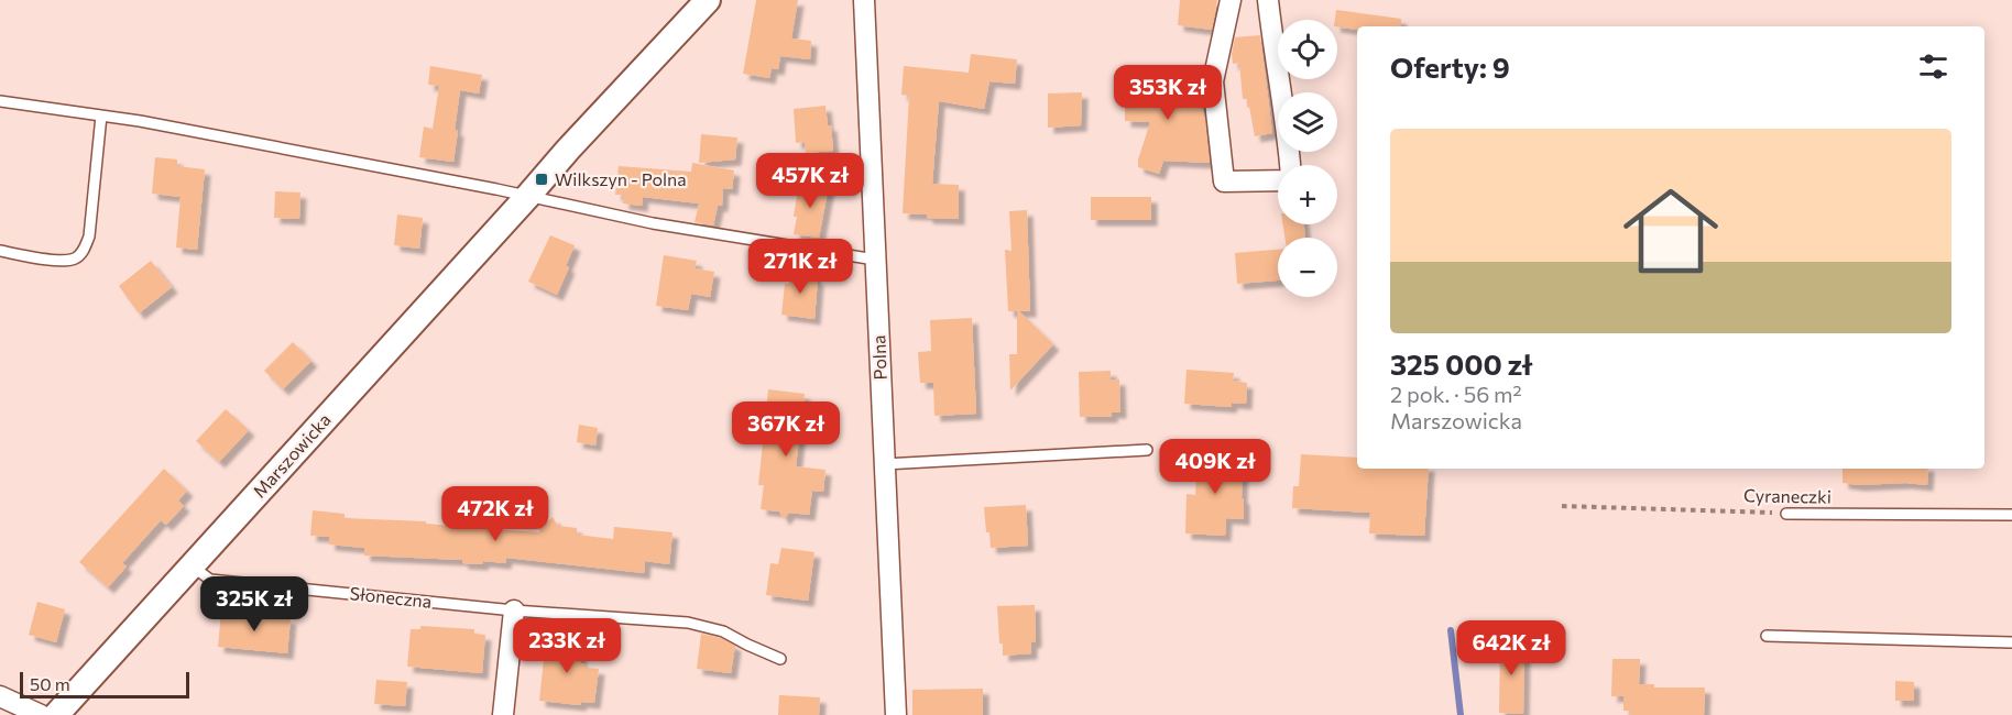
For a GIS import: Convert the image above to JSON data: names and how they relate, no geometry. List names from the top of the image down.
{
  "streets": {
    "street": ["Polna", "Marszowicka"],
    "lane": ["Cyraneczki", "Słoneczna"]
  },
  "crossings": [
    ["Marszowicka", "Słoneczna"]
  ],
  "places": {
    "transit": ["Wilkszyn - Polna"]
  },
  "scale_bar": "50 m",
  "page": {
    "map_buttons": ["+", "−"],
    "heading": "Oferty: 9",
    "price": [
      "353K zł",
      "457K zł",
      "271K zł",
      "367K zł",
      "409K zł",
      "472K zł",
      "325K zł",
      "233K zł",
      "642K zł"
    ],
    "list": [
      {
        "name": "325 000 zł",
        "note": "2 pok. · 56 m² · Marszowicka"
      }
    ],
    "scale": "50 m"
  }
}
